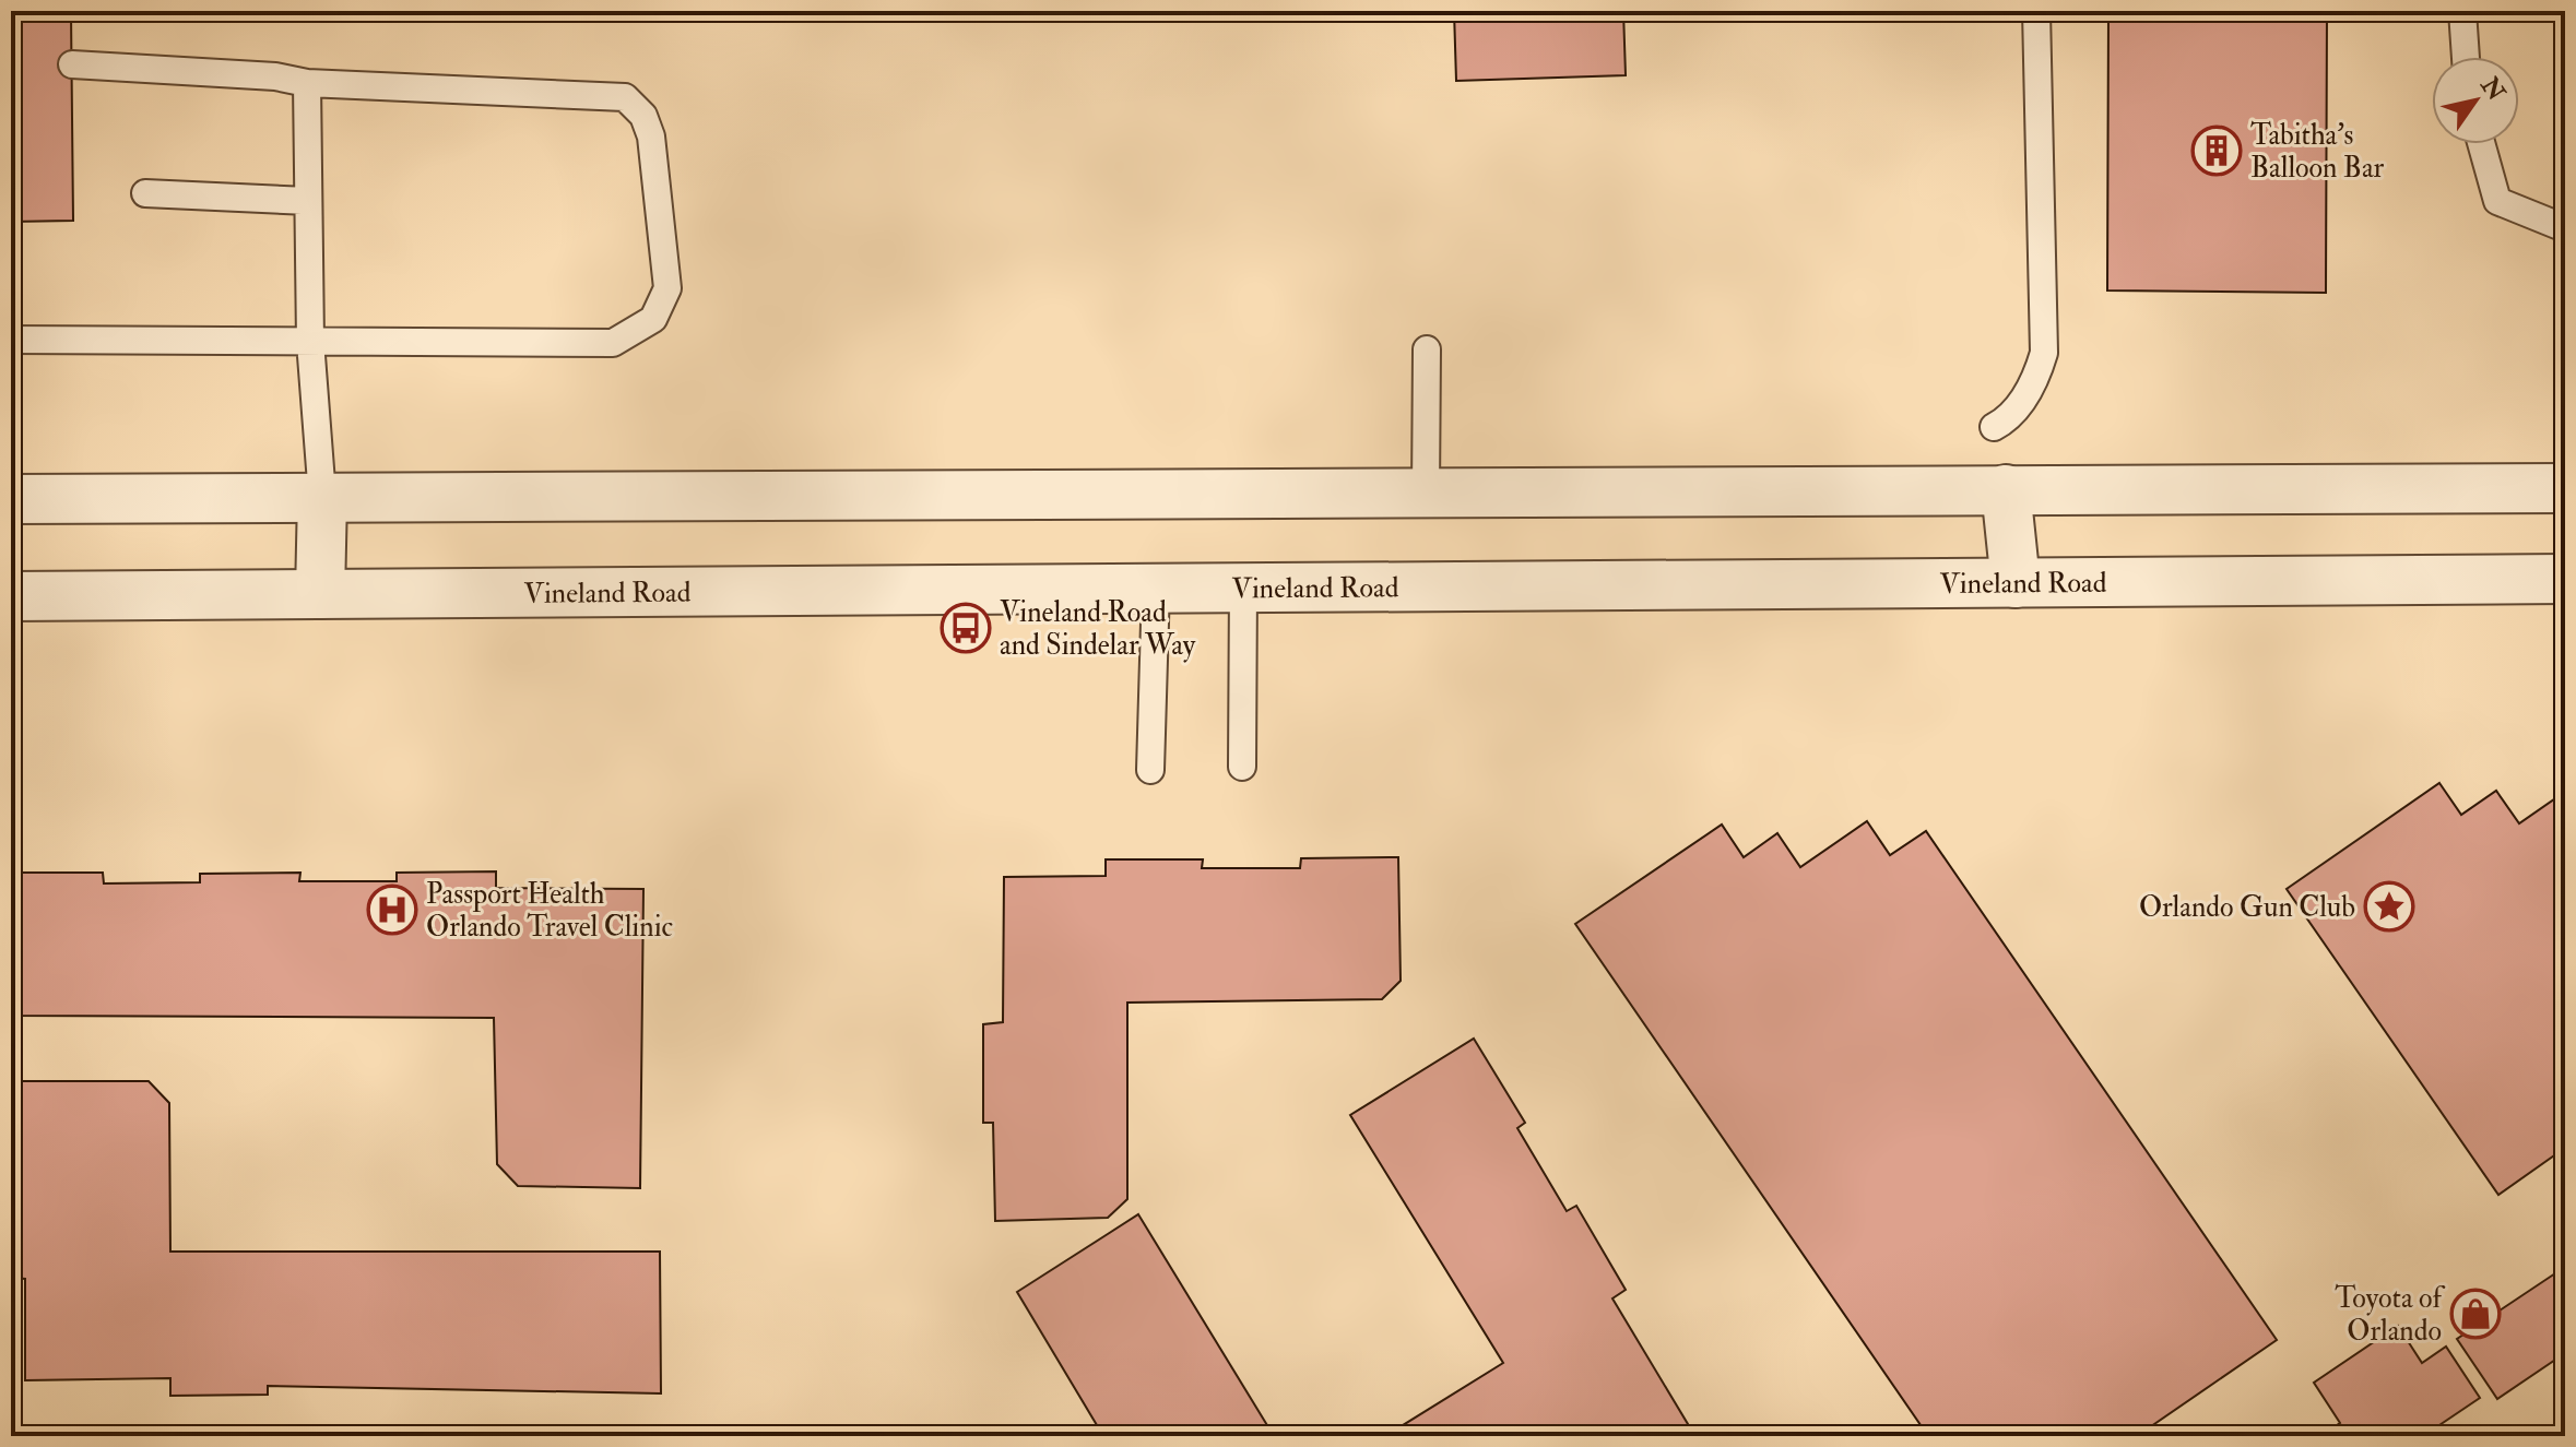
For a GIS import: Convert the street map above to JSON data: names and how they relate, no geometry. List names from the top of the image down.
{
  "streets": {
    "street": ["Vineland Road"]
  },
  "places": {
    "building": ["Tabitha's Balloon Bar"],
    "bus stop": ["Vineland Road and Sindelar Way"],
    "place": ["Orlando Gun Club"],
    "hospital": ["Passport Health Orlando Travel Clinic"],
    "shop": ["Toyota of Orlando"]
  },
  "north": "top right"
}
